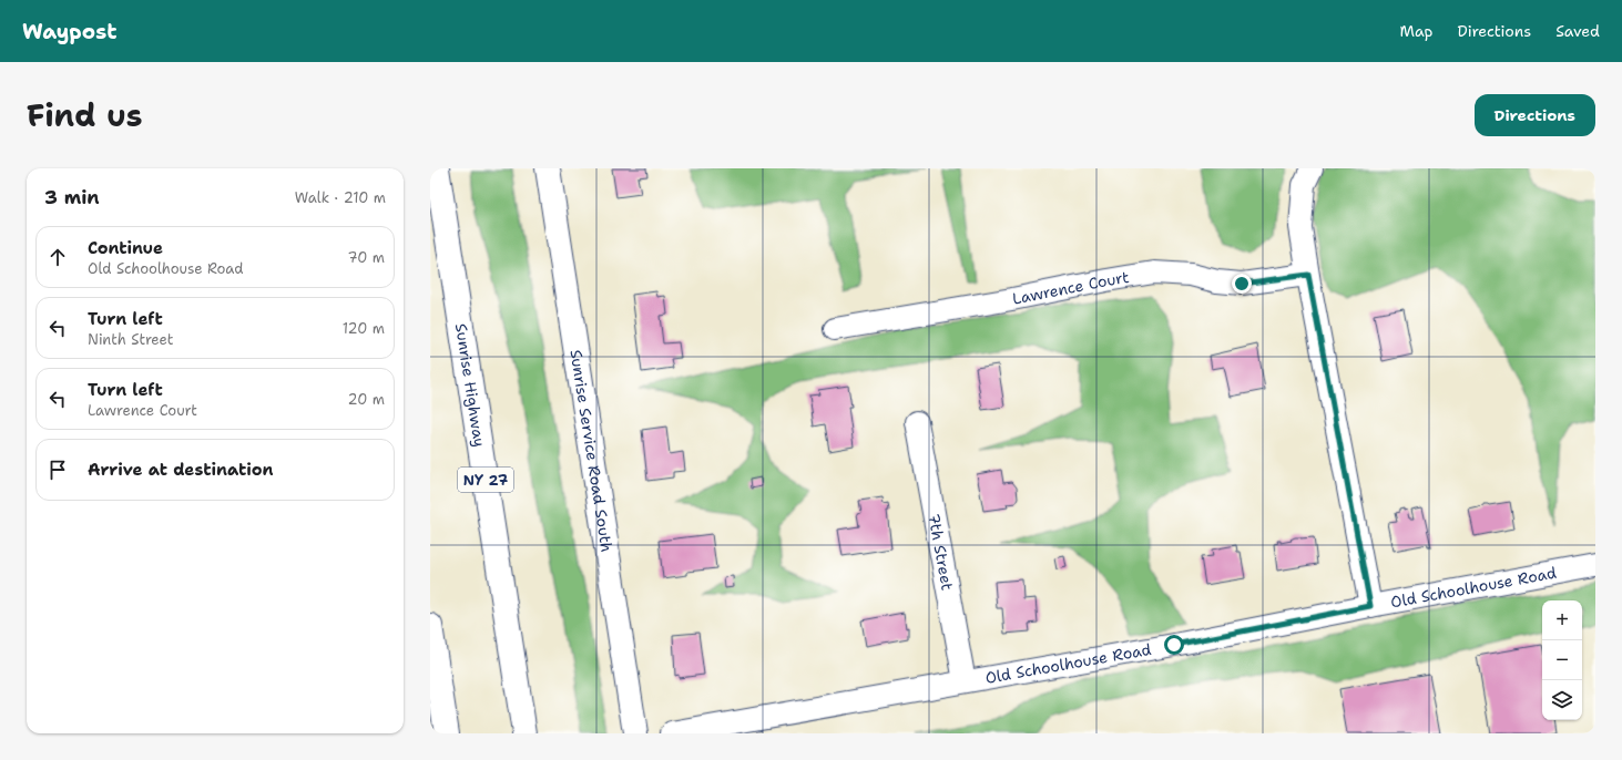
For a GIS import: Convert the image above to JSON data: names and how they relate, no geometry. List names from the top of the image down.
{
  "streets": {
    "main road": ["Sunrise Highway", "Sunrise Service Road South", "NY 27"],
    "street": ["Lawrence Court", "7th Street", "Old Schoolhouse Road"]
  },
  "crossings": [
    ["7th Street", "Old Schoolhouse Road"]
  ],
  "page": {
    "header": "Waypost",
    "nav": ["Map", "Directions", "Saved"],
    "title": "Find us",
    "buttons": "Directions",
    "heading": ["3 min", "Walk · 210 m"],
    "list": [
      ["Continue", "Old Schoolhouse Road", "70 m"],
      ["Turn left", "Ninth Street", "120 m"],
      ["Turn left", "Lawrence Court", "20 m"],
      "Arrive at destination"
    ],
    "map_buttons": ["+", "−"]
  }
}
